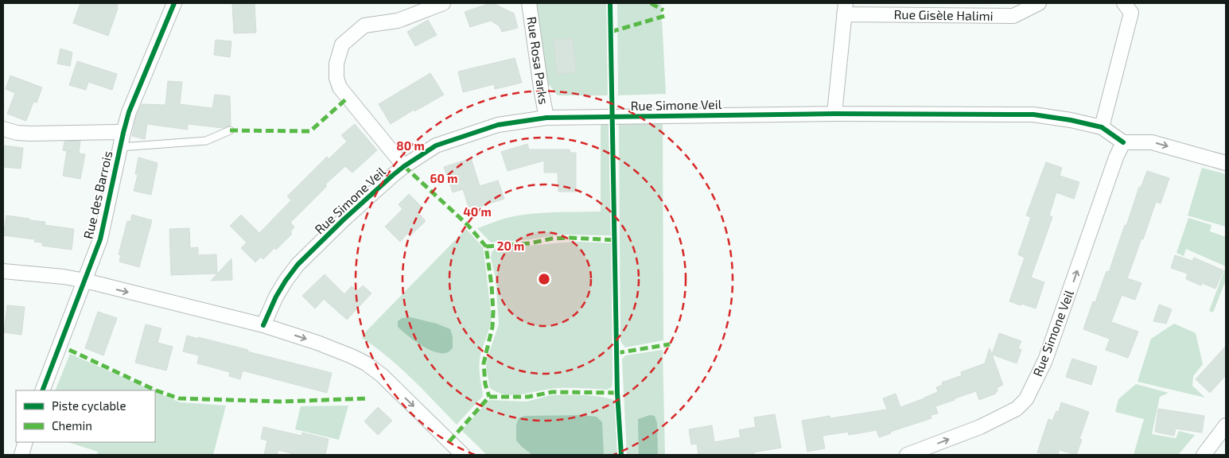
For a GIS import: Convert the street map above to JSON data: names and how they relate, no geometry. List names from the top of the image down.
{
  "streets": {
    "street": [
      "Rue Gisèle Halimi",
      "Rue Rosa Parks",
      "Rue Simone Veil",
      "Rue des Barrois"
    ]
  },
  "crossings": [
    ["Rue Rosa Parks", "Rue Simone Veil"]
  ],
  "legend": ["Piste cyclable", "Chemin"],
  "rings": [
    "80 m",
    "60 m",
    "40 m",
    "20 m"
  ]
}
